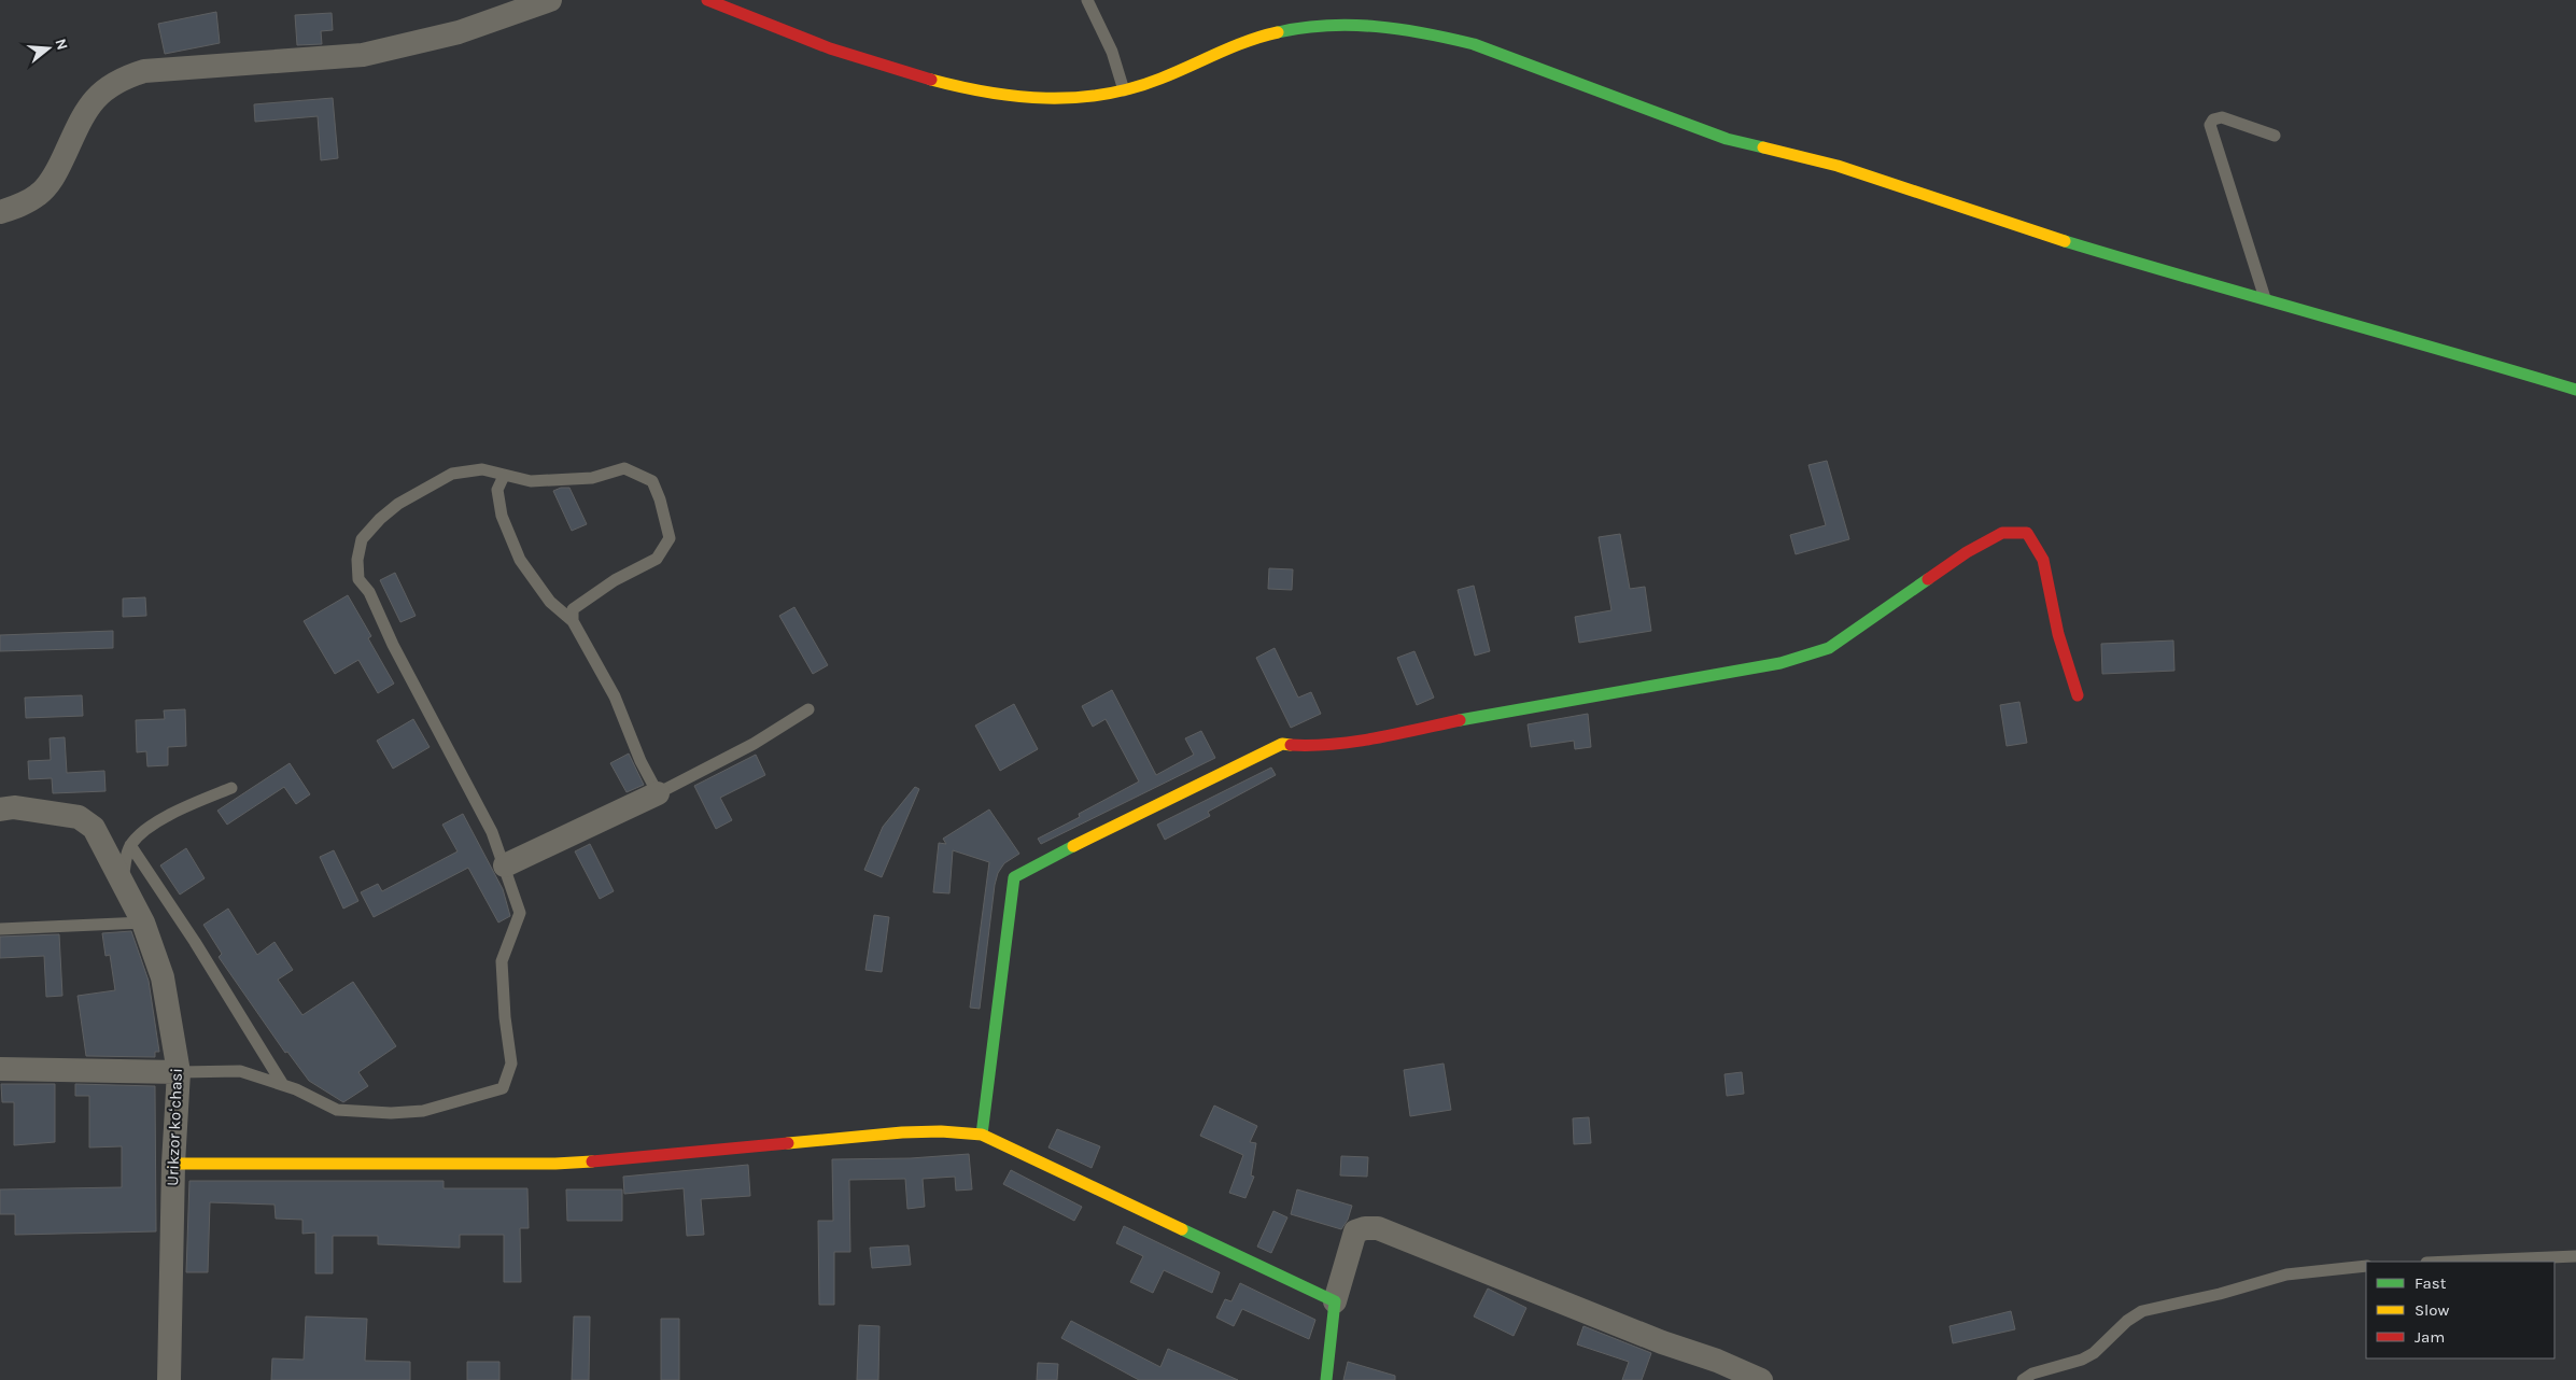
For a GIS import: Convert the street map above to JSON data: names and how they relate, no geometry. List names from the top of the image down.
{
  "streets": {
    "street": ["Urikzor koʻchasi"]
  },
  "legend": ["Fast", "Slow", "Jam"],
  "north": "right"
}
